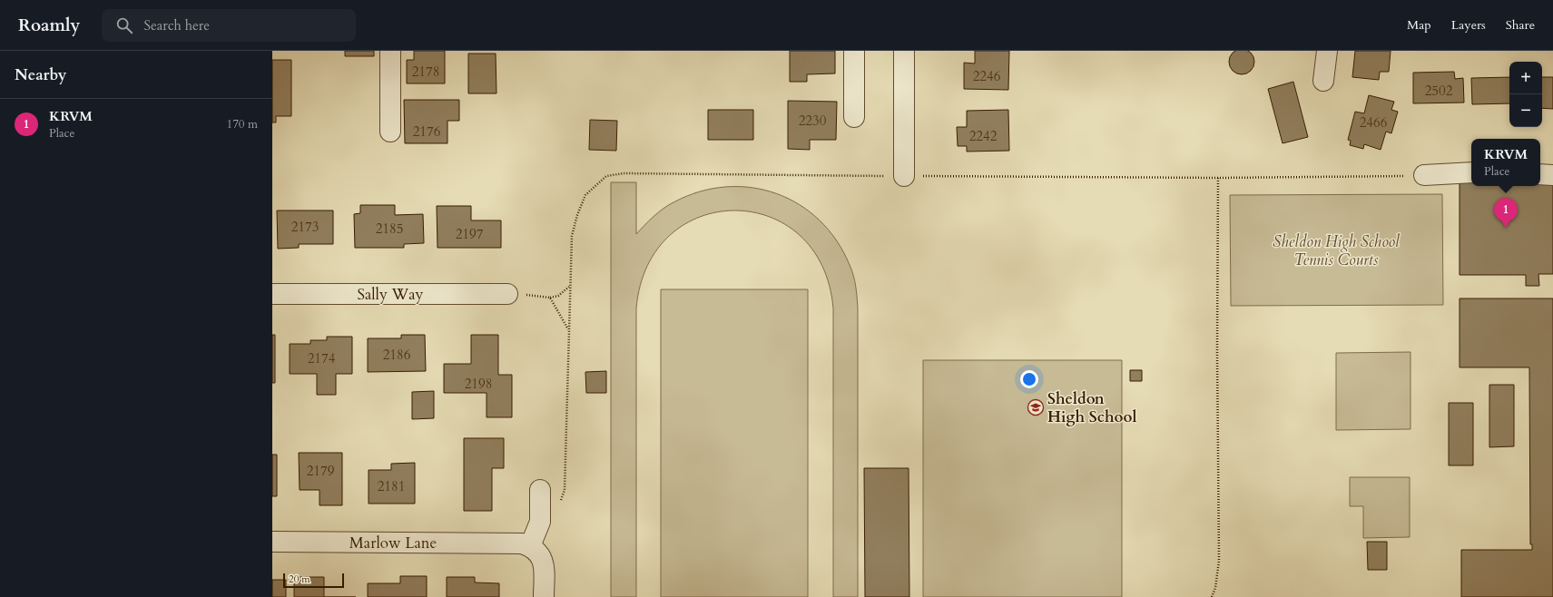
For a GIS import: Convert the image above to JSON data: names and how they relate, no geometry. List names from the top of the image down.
{
  "streets": {
    "street": ["Sally Way", "Marlow Lane"]
  },
  "parks": ["Sheldon High School Tennis Courts"],
  "places": {
    "school or university": ["Sheldon High School"]
  },
  "house_numbers": [
    "2178",
    "2246",
    "2502",
    "2230",
    "2466",
    "2176",
    "2242",
    "2173",
    "2185",
    "2197",
    "2186",
    "2174",
    "2198",
    "2179",
    "2181"
  ],
  "scale_bar": "20 m",
  "page": {
    "header": "Roamly",
    "search": "Search here",
    "nav": ["Map", "Layers", "Share"],
    "heading": "Nearby",
    "map_buttons": ["+", "−"],
    "list": [
      {
        "mark": "1",
        "name": "KRVM",
        "note": "Place",
        "value": "170 m"
      }
    ],
    "popup": ["KRVM", "Place"],
    "pins": "1",
    "scale": "20 m"
  }
}
